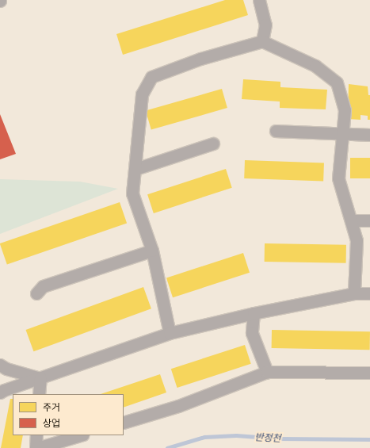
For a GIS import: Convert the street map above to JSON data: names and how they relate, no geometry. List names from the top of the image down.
{
  "water": ["반정천"],
  "legend": ["주거", "상업"]
}
